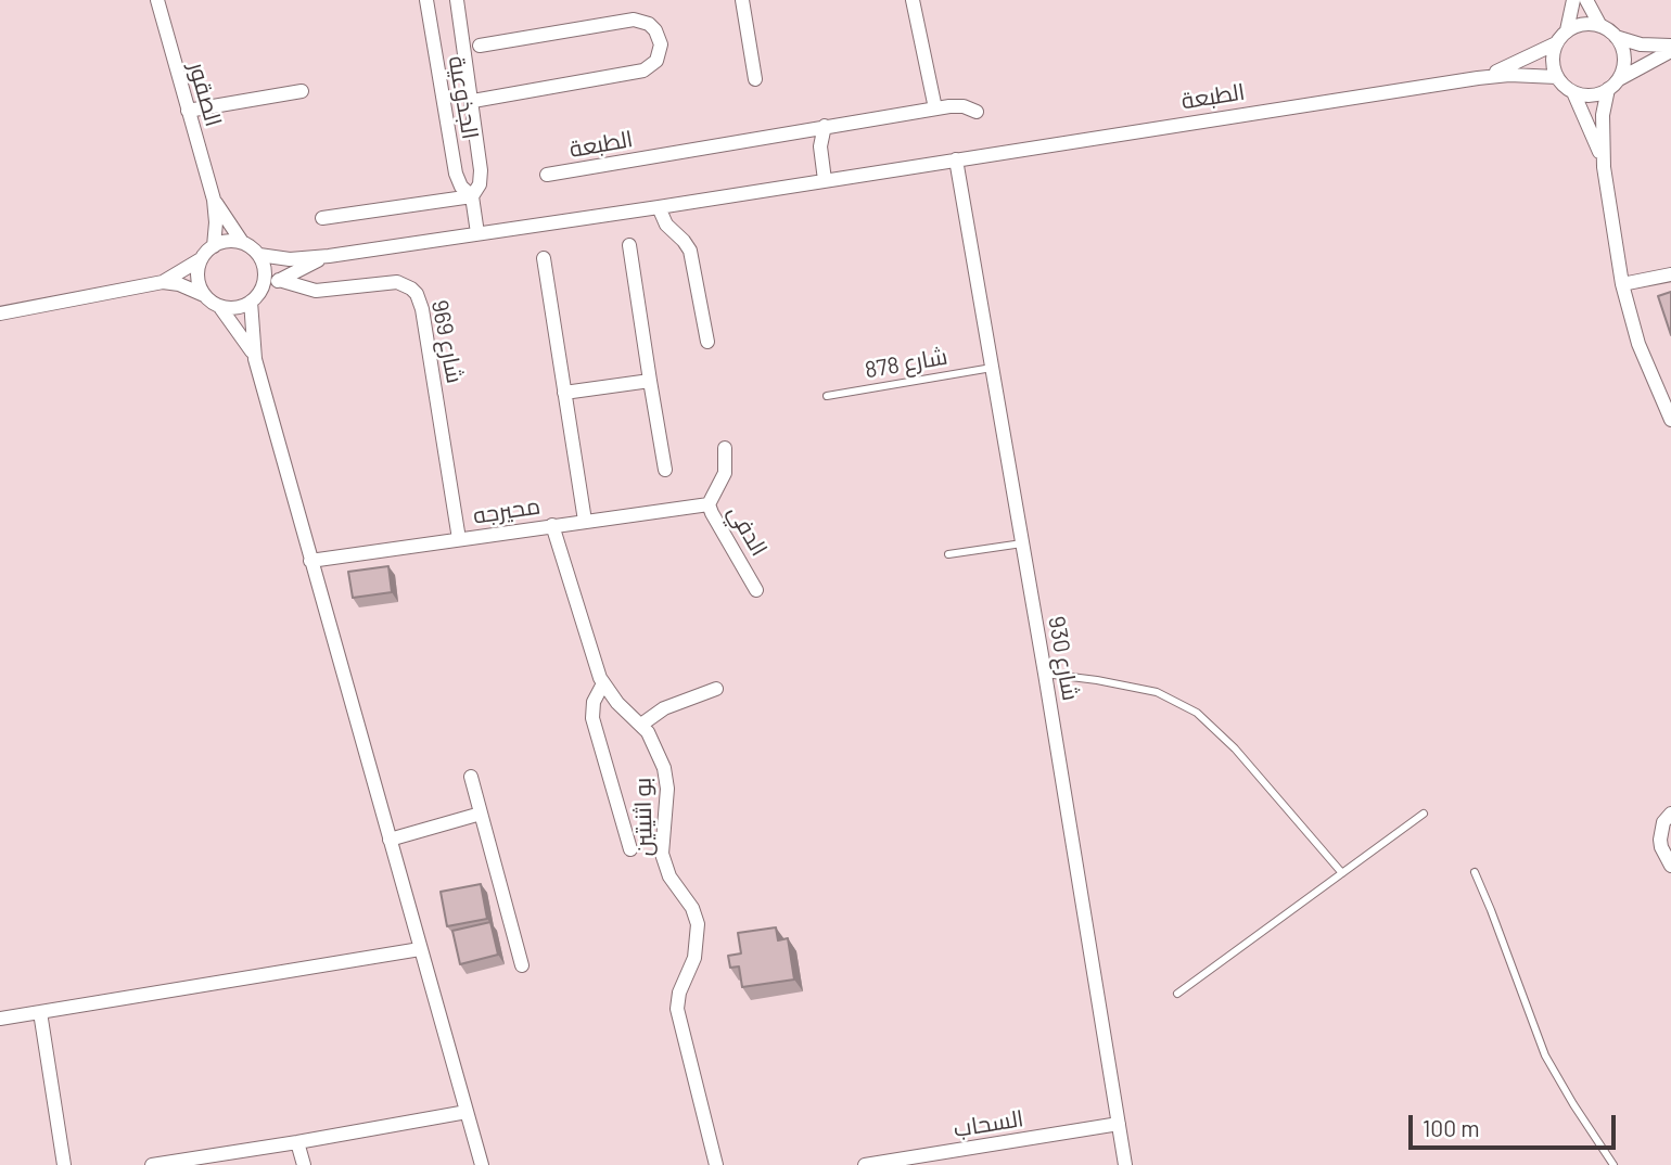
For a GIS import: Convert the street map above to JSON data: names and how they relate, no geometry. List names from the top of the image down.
{
  "streets": {
    "street": [
      "الصقور",
      "الطبعة",
      "الجذوعية",
      "شارع 969",
      "محيرجه",
      "الدفي",
      "شارع 930",
      "بو اثنيتين",
      "السحاب"
    ],
    "lane": ["شارع 878"]
  },
  "crossings": [
    ["الطبعة", "الجذوعية"],
    ["الطبعة", "شارع 930"],
    ["شارع 969", "محيرجه"],
    ["شارع 878", "شارع 930"],
    ["محيرجه", "الدفي"],
    ["محيرجه", "بو اثنيتين"],
    ["شارع 930", "السحاب"]
  ],
  "scale_bar": "100 m"
}
